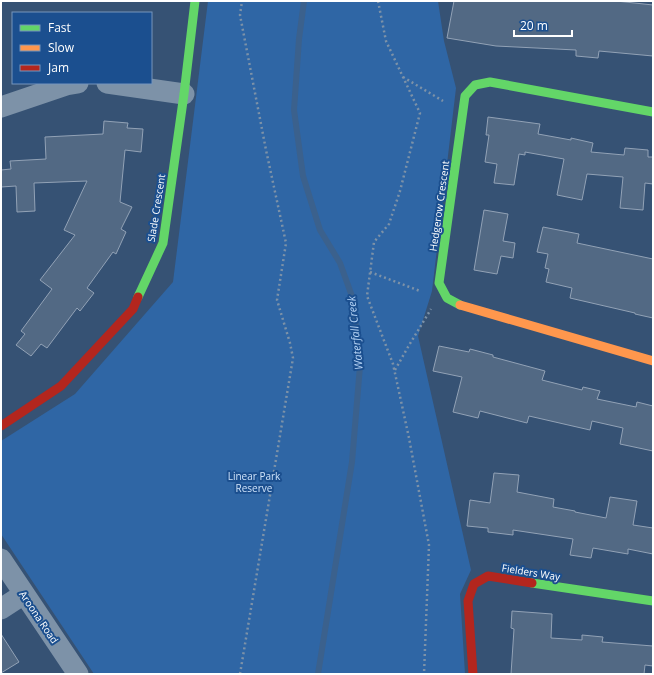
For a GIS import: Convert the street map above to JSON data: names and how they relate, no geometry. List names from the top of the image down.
{
  "streets": {
    "street": [
      "Hedgerow Crescent",
      "Slade Crescent",
      "Fielders Way",
      "Aroona Road"
    ]
  },
  "water": ["Waterfall Creek"],
  "parks": ["Linear Park Reserve"],
  "legend": ["Fast", "Slow", "Jam"],
  "scale_bar": "20 m"
}
